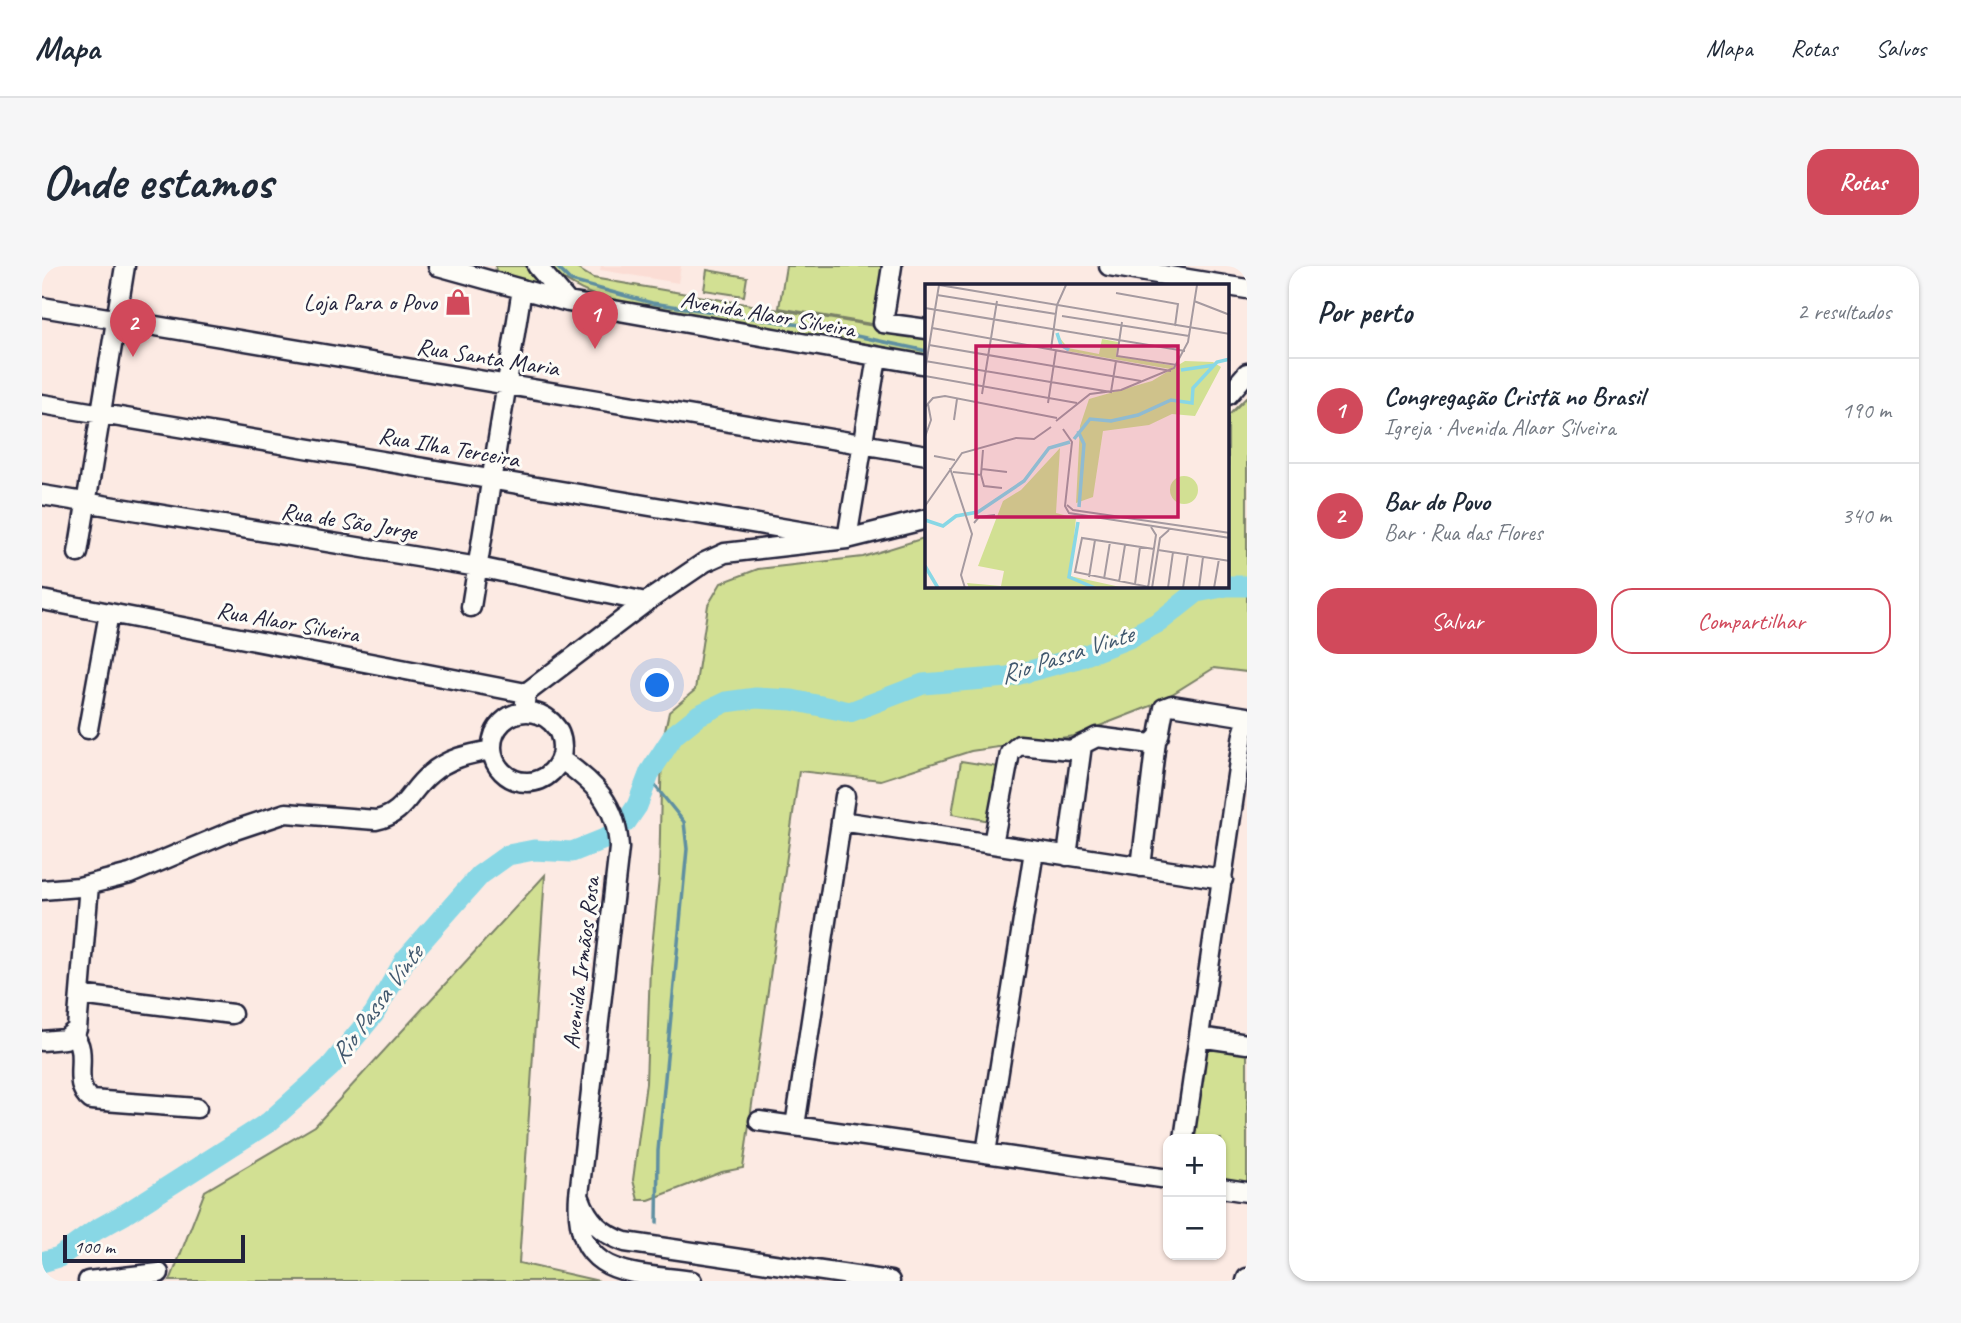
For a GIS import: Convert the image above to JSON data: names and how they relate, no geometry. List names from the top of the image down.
{
  "streets": {
    "street": [
      "Avenida Alaor Silveira",
      "Rua Santa Maria",
      "Rua Ilha Terceira",
      "Rua de São Jorge",
      "Rua Alaor Silveira",
      "Avenida Irmãos Rosa"
    ]
  },
  "water": ["Rio Passa Vinte"],
  "places": {
    "shop": ["Loja Para o Povo"]
  },
  "scale_bar": "100 m",
  "page": {
    "header": "Mapa",
    "nav": ["Mapa", "Rotas", "Salvos"],
    "buttons": [
      "Rotas",
      ["Salvar", "Compartilhar"]
    ],
    "title": "Onde estamos",
    "heading": ["Por perto", "2 resultados"],
    "pins": ["1", "2"],
    "list": [
      {
        "mark": "1",
        "name": "Congregação Cristã no Brasil",
        "note": "Igreja · Avenida Alaor Silveira",
        "value": "190 m"
      },
      {
        "mark": "2",
        "name": "Bar do Povo",
        "note": "Bar · Rua das Flores",
        "value": "340 m"
      }
    ],
    "map_buttons": ["+", "−"],
    "scale": "100 m"
  }
}
